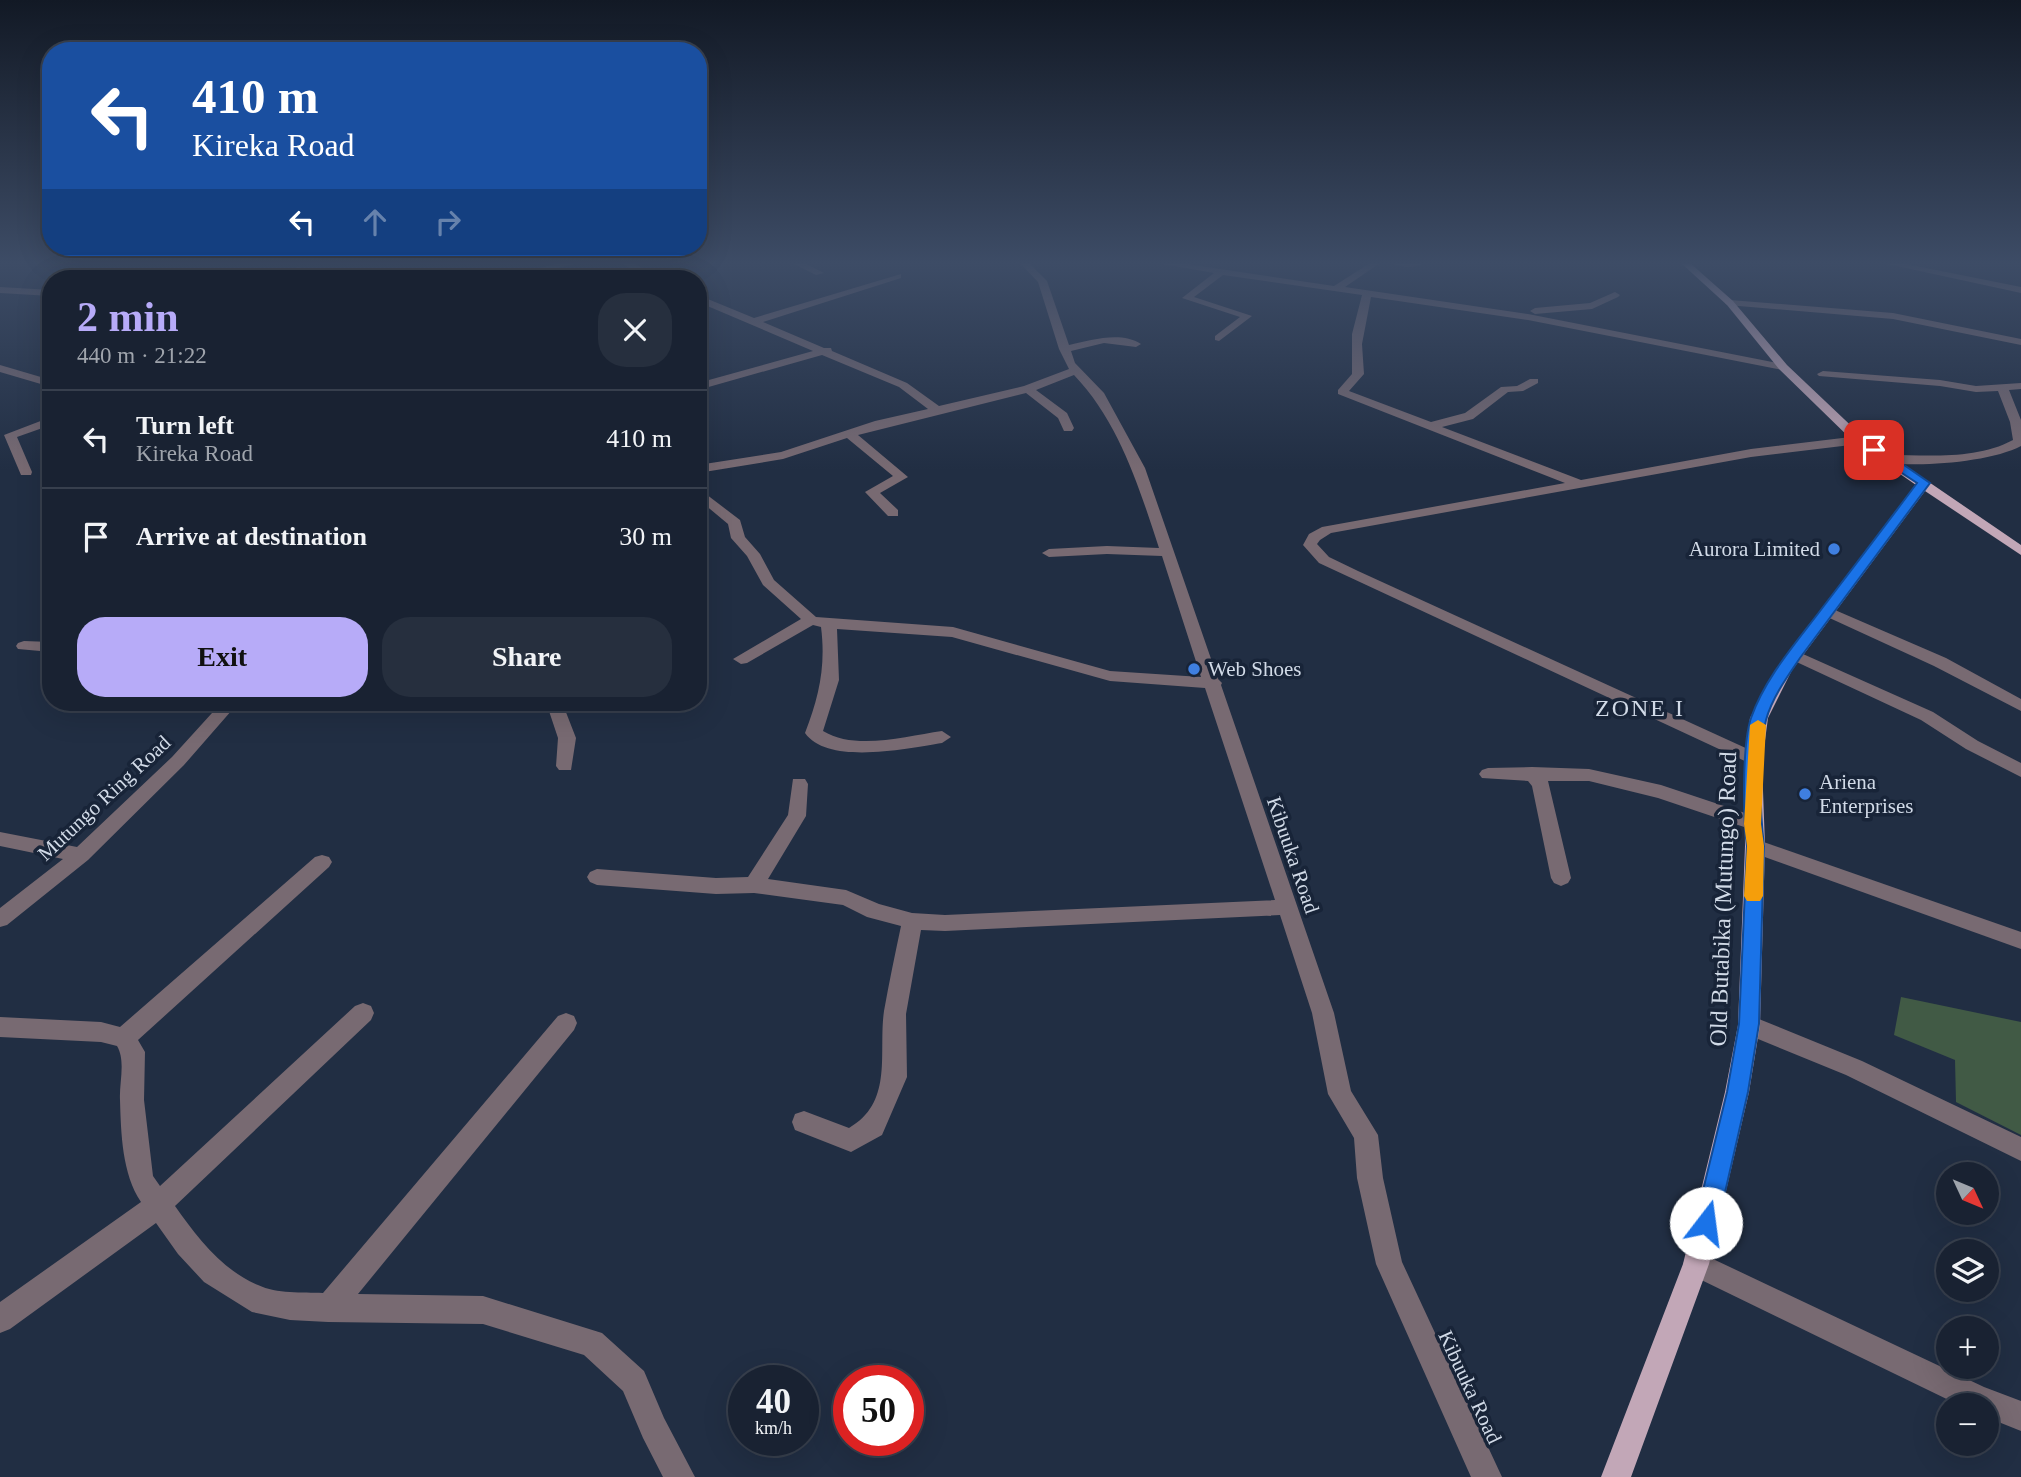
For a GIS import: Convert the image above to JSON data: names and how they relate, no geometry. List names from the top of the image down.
{
  "streets": {
    "main road": ["Old Butabika (Mutungo) Road"],
    "street": ["Mutungo Ring Road", "Kibuuka Road"]
  },
  "districts": ["ZONE I"],
  "places": ["Aurora Limited", "Web Shoes", "Ariena Enterprises"],
  "north": "bottom right",
  "page": {
    "turn": ["410 m", "Kireka Road"],
    "heading": ["2 min", "440 m · 21:22"],
    "list": [
      {
        "name": "Turn left",
        "note": "Kireka Road",
        "value": "410 m"
      },
      {
        "name": "Arrive at destination",
        "value": "30 m"
      }
    ],
    "buttons": ["Exit", "Share"],
    "map_buttons": ["+", "−"],
    "speed": "40 km/h",
    "limit": "50"
  }
}
